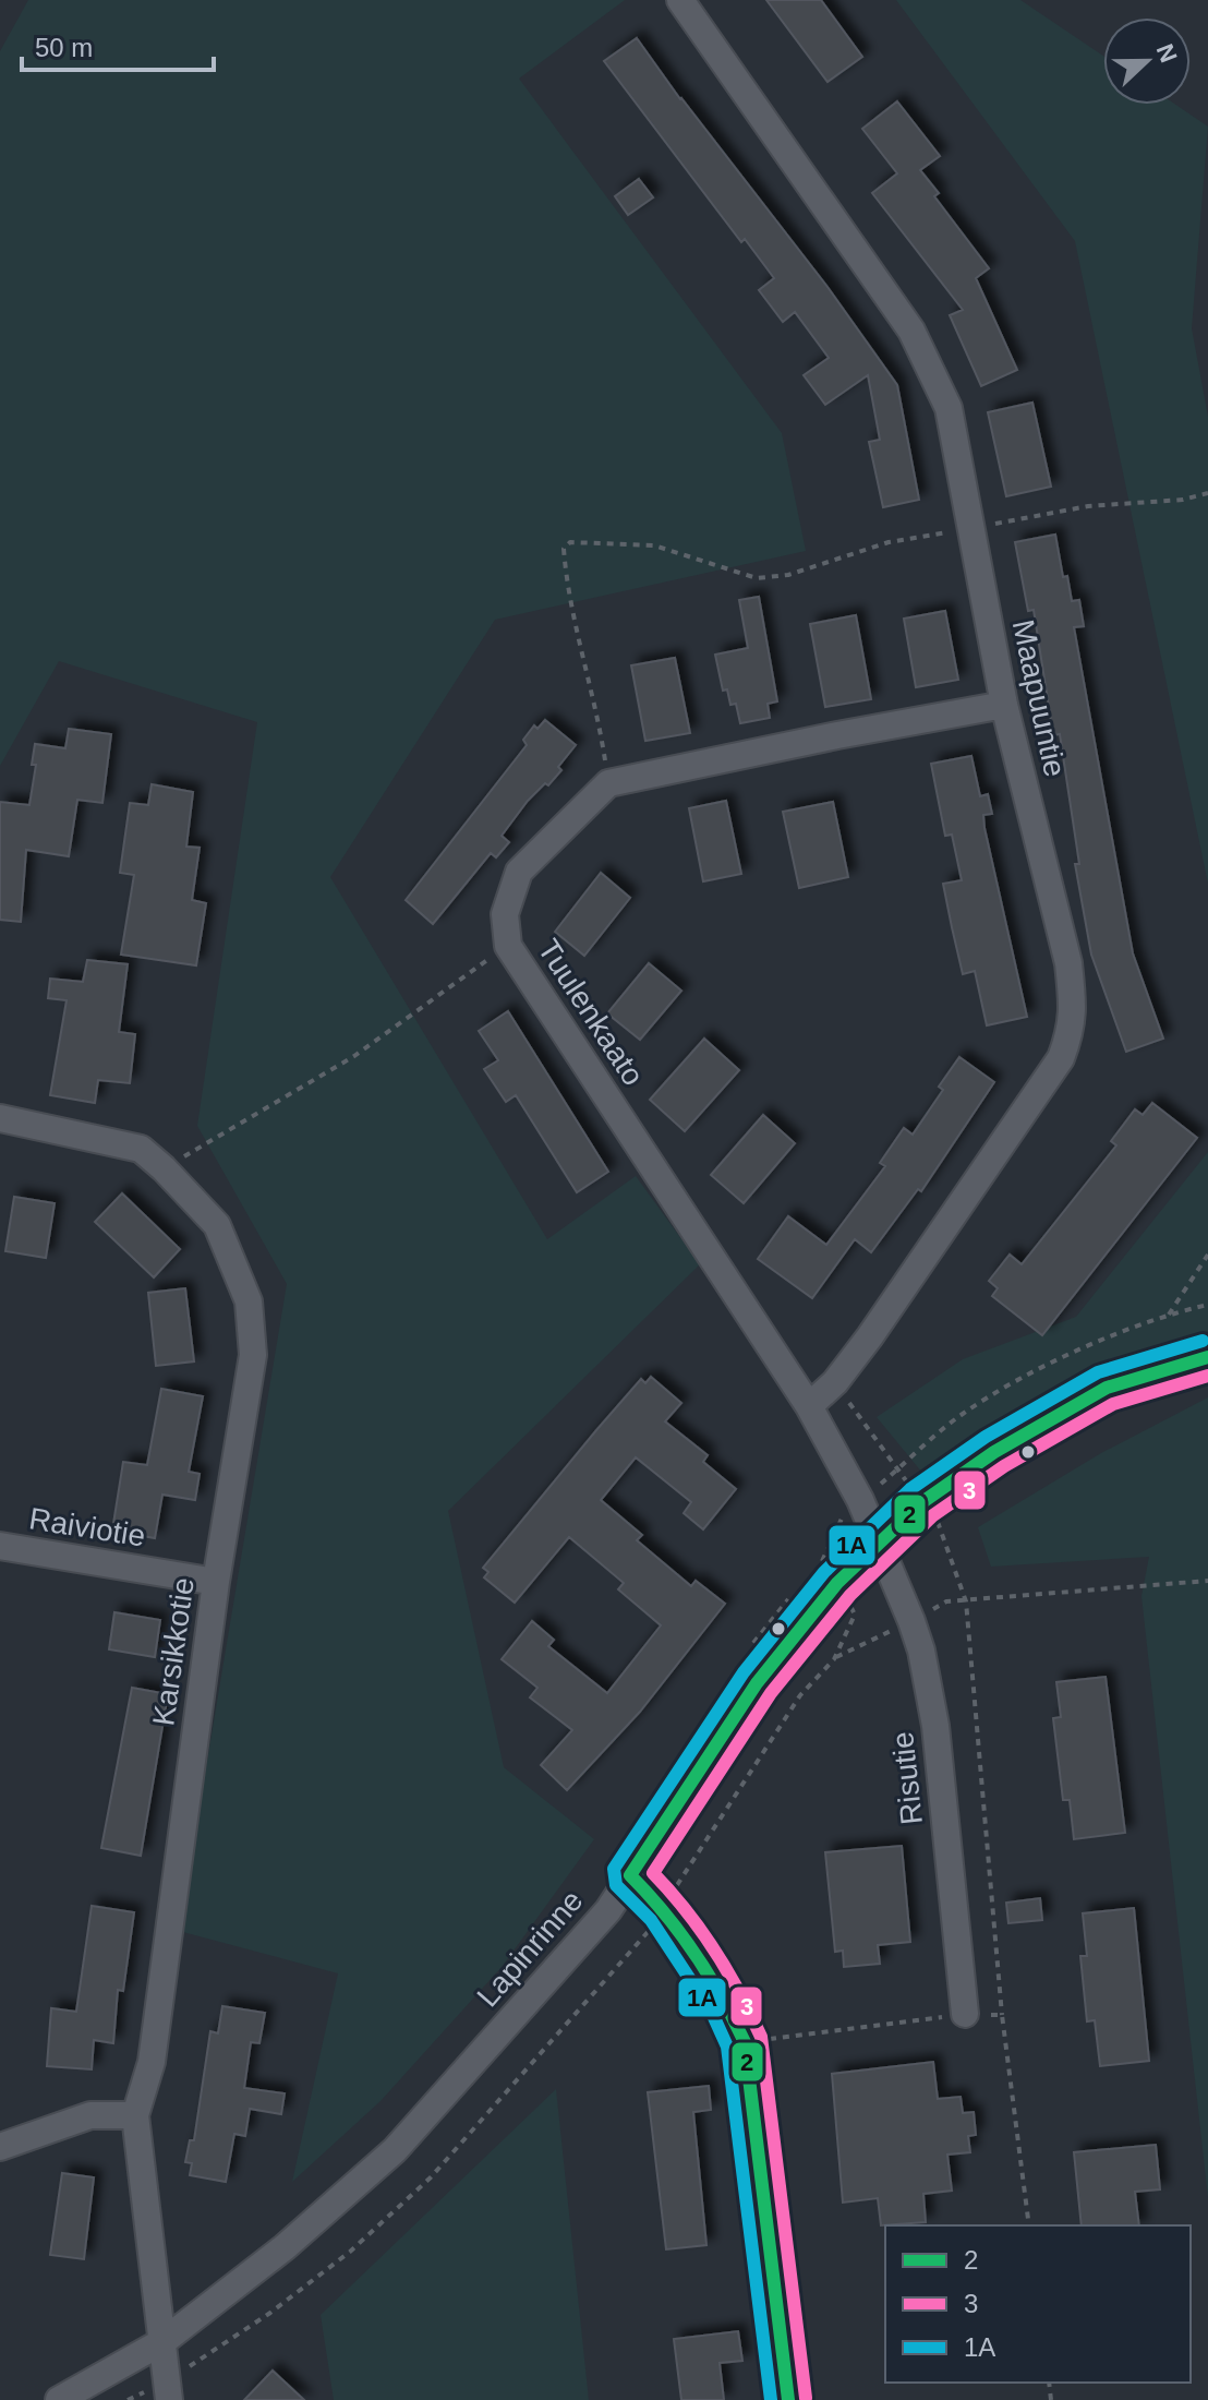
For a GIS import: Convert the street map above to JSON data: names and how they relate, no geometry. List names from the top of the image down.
{
  "streets": {
    "street": [
      "Maapuuntie",
      "Tuulenkaato",
      "Raiviotie",
      "Karsikkotie",
      "Risutie",
      "Lapinrinne"
    ]
  },
  "crossings": [
    ["Maapuuntie", "Tuulenkaato"],
    ["Tuulenkaato", "Risutie"],
    ["Tuulenkaato", "Lapinrinne"],
    ["Raiviotie", "Karsikkotie"],
    ["Karsikkotie", "Lapinrinne"],
    ["Risutie", "Lapinrinne"]
  ],
  "lines": ["transit line 1A", "transit line 2", "transit line 3"],
  "legend": ["2", "3", "1A"],
  "scale_bar": "50 m",
  "north": "right"
}
